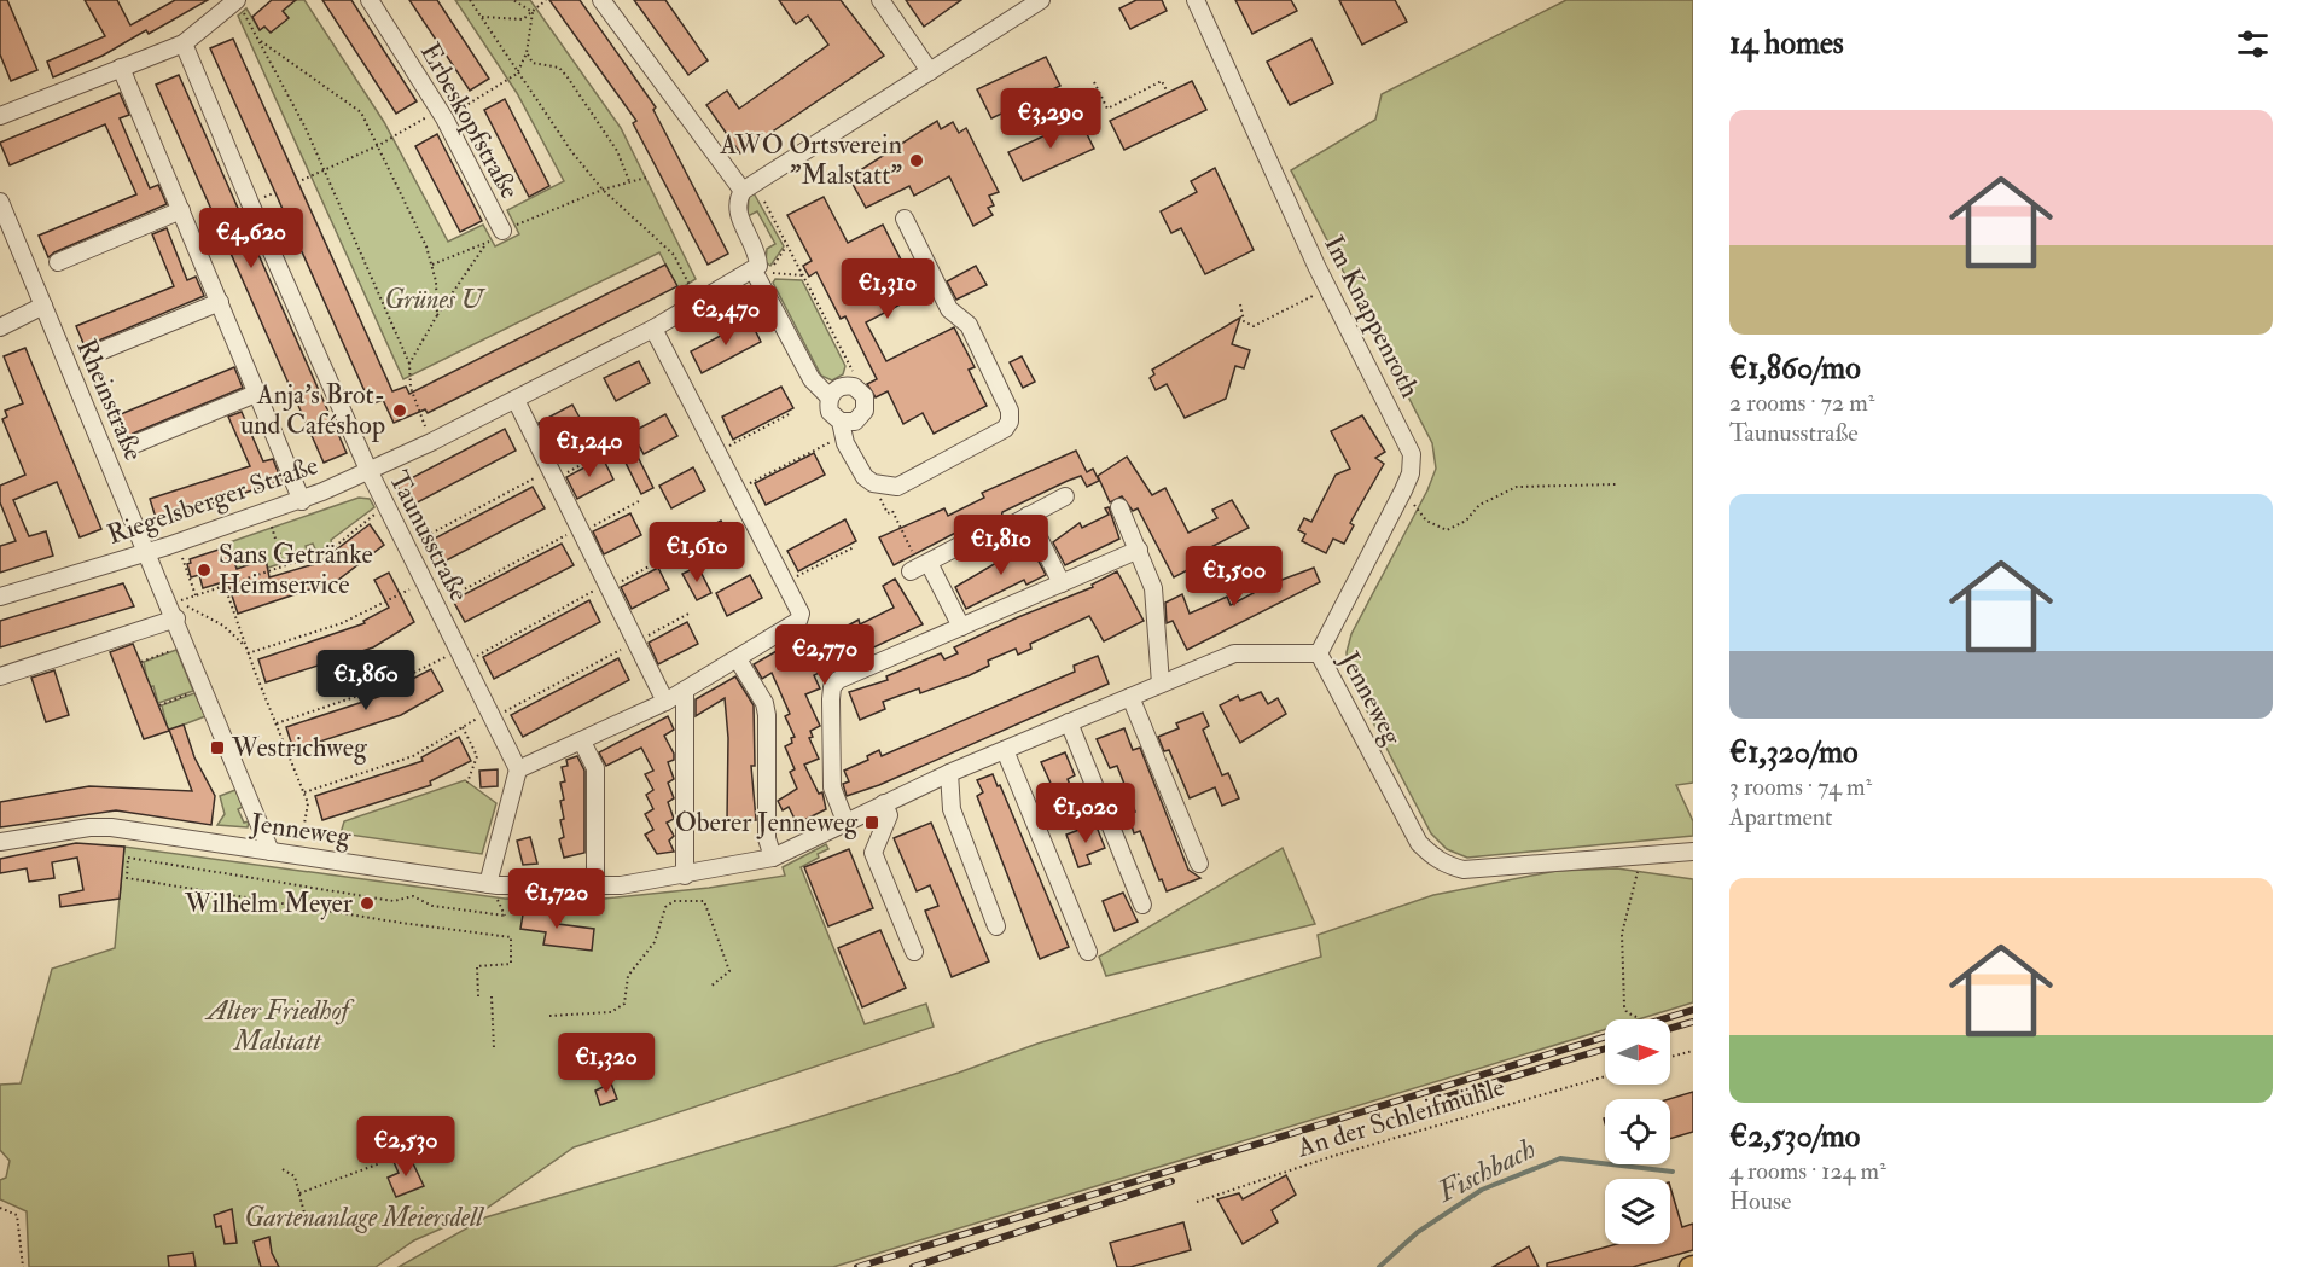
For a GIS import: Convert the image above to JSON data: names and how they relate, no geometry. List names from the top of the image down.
{
  "streets": {
    "street": [
      "Erbeskopfstraße",
      "Im Knappenroth",
      "Rheinstraße",
      "Riegelsberger Straße",
      "Taunusstraße",
      "Jenneweg"
    ],
    "path": ["An der Schleifmühle"]
  },
  "crossings": [
    ["Im Knappenroth", "Jenneweg"],
    ["Rheinstraße", "Riegelsberger Straße"],
    ["Rheinstraße", "Jenneweg"],
    ["Riegelsberger Straße", "Taunusstraße"]
  ],
  "water": ["Fischbach"],
  "parks": ["Grünes U", "Alter Friedhof Malstatt", "Gartenanlage Meiersdell"],
  "places": {
    "other": [
      "AWO Ortsverein \"Malstatt\"",
      "Anja's Brot- und Caféshop",
      "Sans Getränke Heimservice",
      "Wilhelm Meyer"
    ],
    "transit": ["Westrichweg", "Oberer Jenneweg"]
  },
  "north": "right",
  "page": {
    "heading": "14 homes",
    "list": [
      {
        "name": "€1,860/mo",
        "note": "2 rooms · 72 m² · Taunusstraße"
      },
      {
        "name": "€1,320/mo",
        "note": "3 rooms · 74 m² · Apartment"
      },
      {
        "name": "€2,530/mo",
        "note": "4 rooms · 124 m² · House"
      }
    ],
    "price": [
      "€3,290",
      "€4,620",
      "€1,310",
      "€2,470",
      "€1,240",
      "€1,810",
      "€1,610",
      "€1,500",
      "€2,770",
      "€1,860",
      "€1,020",
      "€1,720",
      "€1,320",
      "€2,530"
    ]
  }
}
